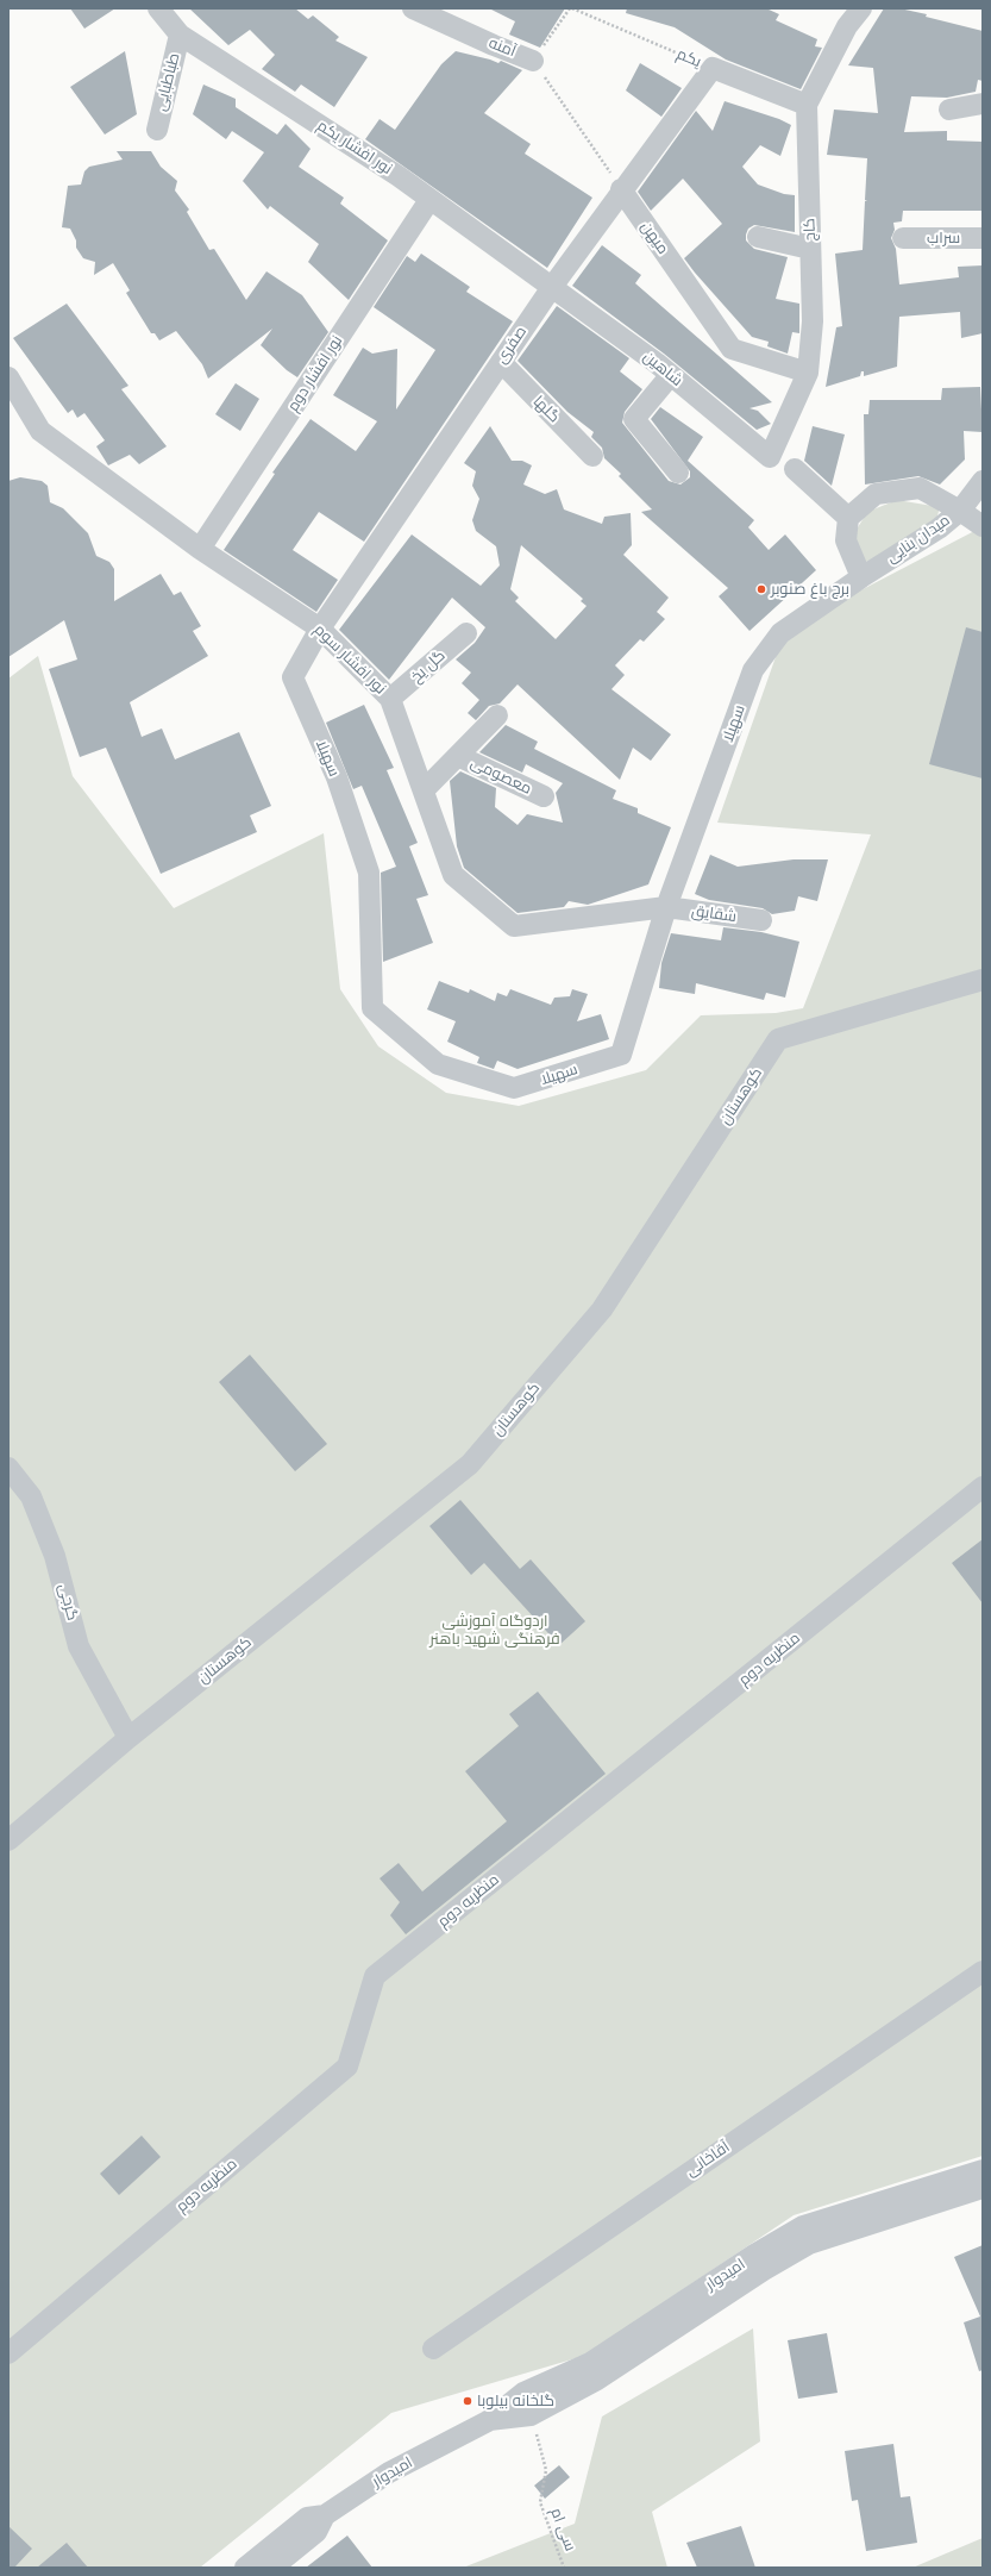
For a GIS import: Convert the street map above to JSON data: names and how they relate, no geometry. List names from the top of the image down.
{
  "streets": {
    "street": [
      "آمنه",
      "یکم",
      "طباطبایی",
      "نور افشار یکم",
      "کاج",
      "میهن",
      "سراب",
      "صفری",
      "شاهین",
      "نور افشار دوم",
      "گلها",
      "میدان بنایی",
      "نور افشار سوم",
      "گل یخ",
      "سهیلا",
      "معصومی",
      "شقایق",
      "کوهستان",
      "گرجی",
      "منظریه دوم",
      "آقاخانی",
      "امیدوار"
    ],
    "path": ["سی ام"]
  },
  "crossings": [
    ["آمنه", "یکم"],
    ["یکم", "کاج"],
    ["یکم", "صفری"],
    ["طباطبایی", "نور افشار یکم"],
    ["نور افشار یکم", "صفری"],
    ["نور افشار یکم", "شاهین"],
    ["نور افشار یکم", "نور افشار دوم"],
    ["کاج", "میهن"],
    ["کاج", "شاهین"],
    ["میهن", "صفری"],
    ["صفری", "شاهین"],
    ["صفری", "گلها"],
    ["صفری", "نور افشار سوم"],
    ["صفری", "سهیلا"],
    ["نور افشار دوم", "نور افشار سوم"],
    ["میدان بنایی", "سهیلا"],
    ["نور افشار سوم", "گل یخ"],
    ["نور افشار سوم", "سهیلا"],
    ["نور افشار سوم", "معصومی"],
    ["نور افشار سوم", "شقایق"],
    ["سهیلا", "شقایق"],
    ["کوهستان", "گرجی"],
    ["امیدوار", "سی ام"]
  ],
  "parks": ["اردوگاه آموزشی فرهنگی شهید باهنر"],
  "places": ["برج باغ صنوبر", "گلخانه بیلوبا"]
}
